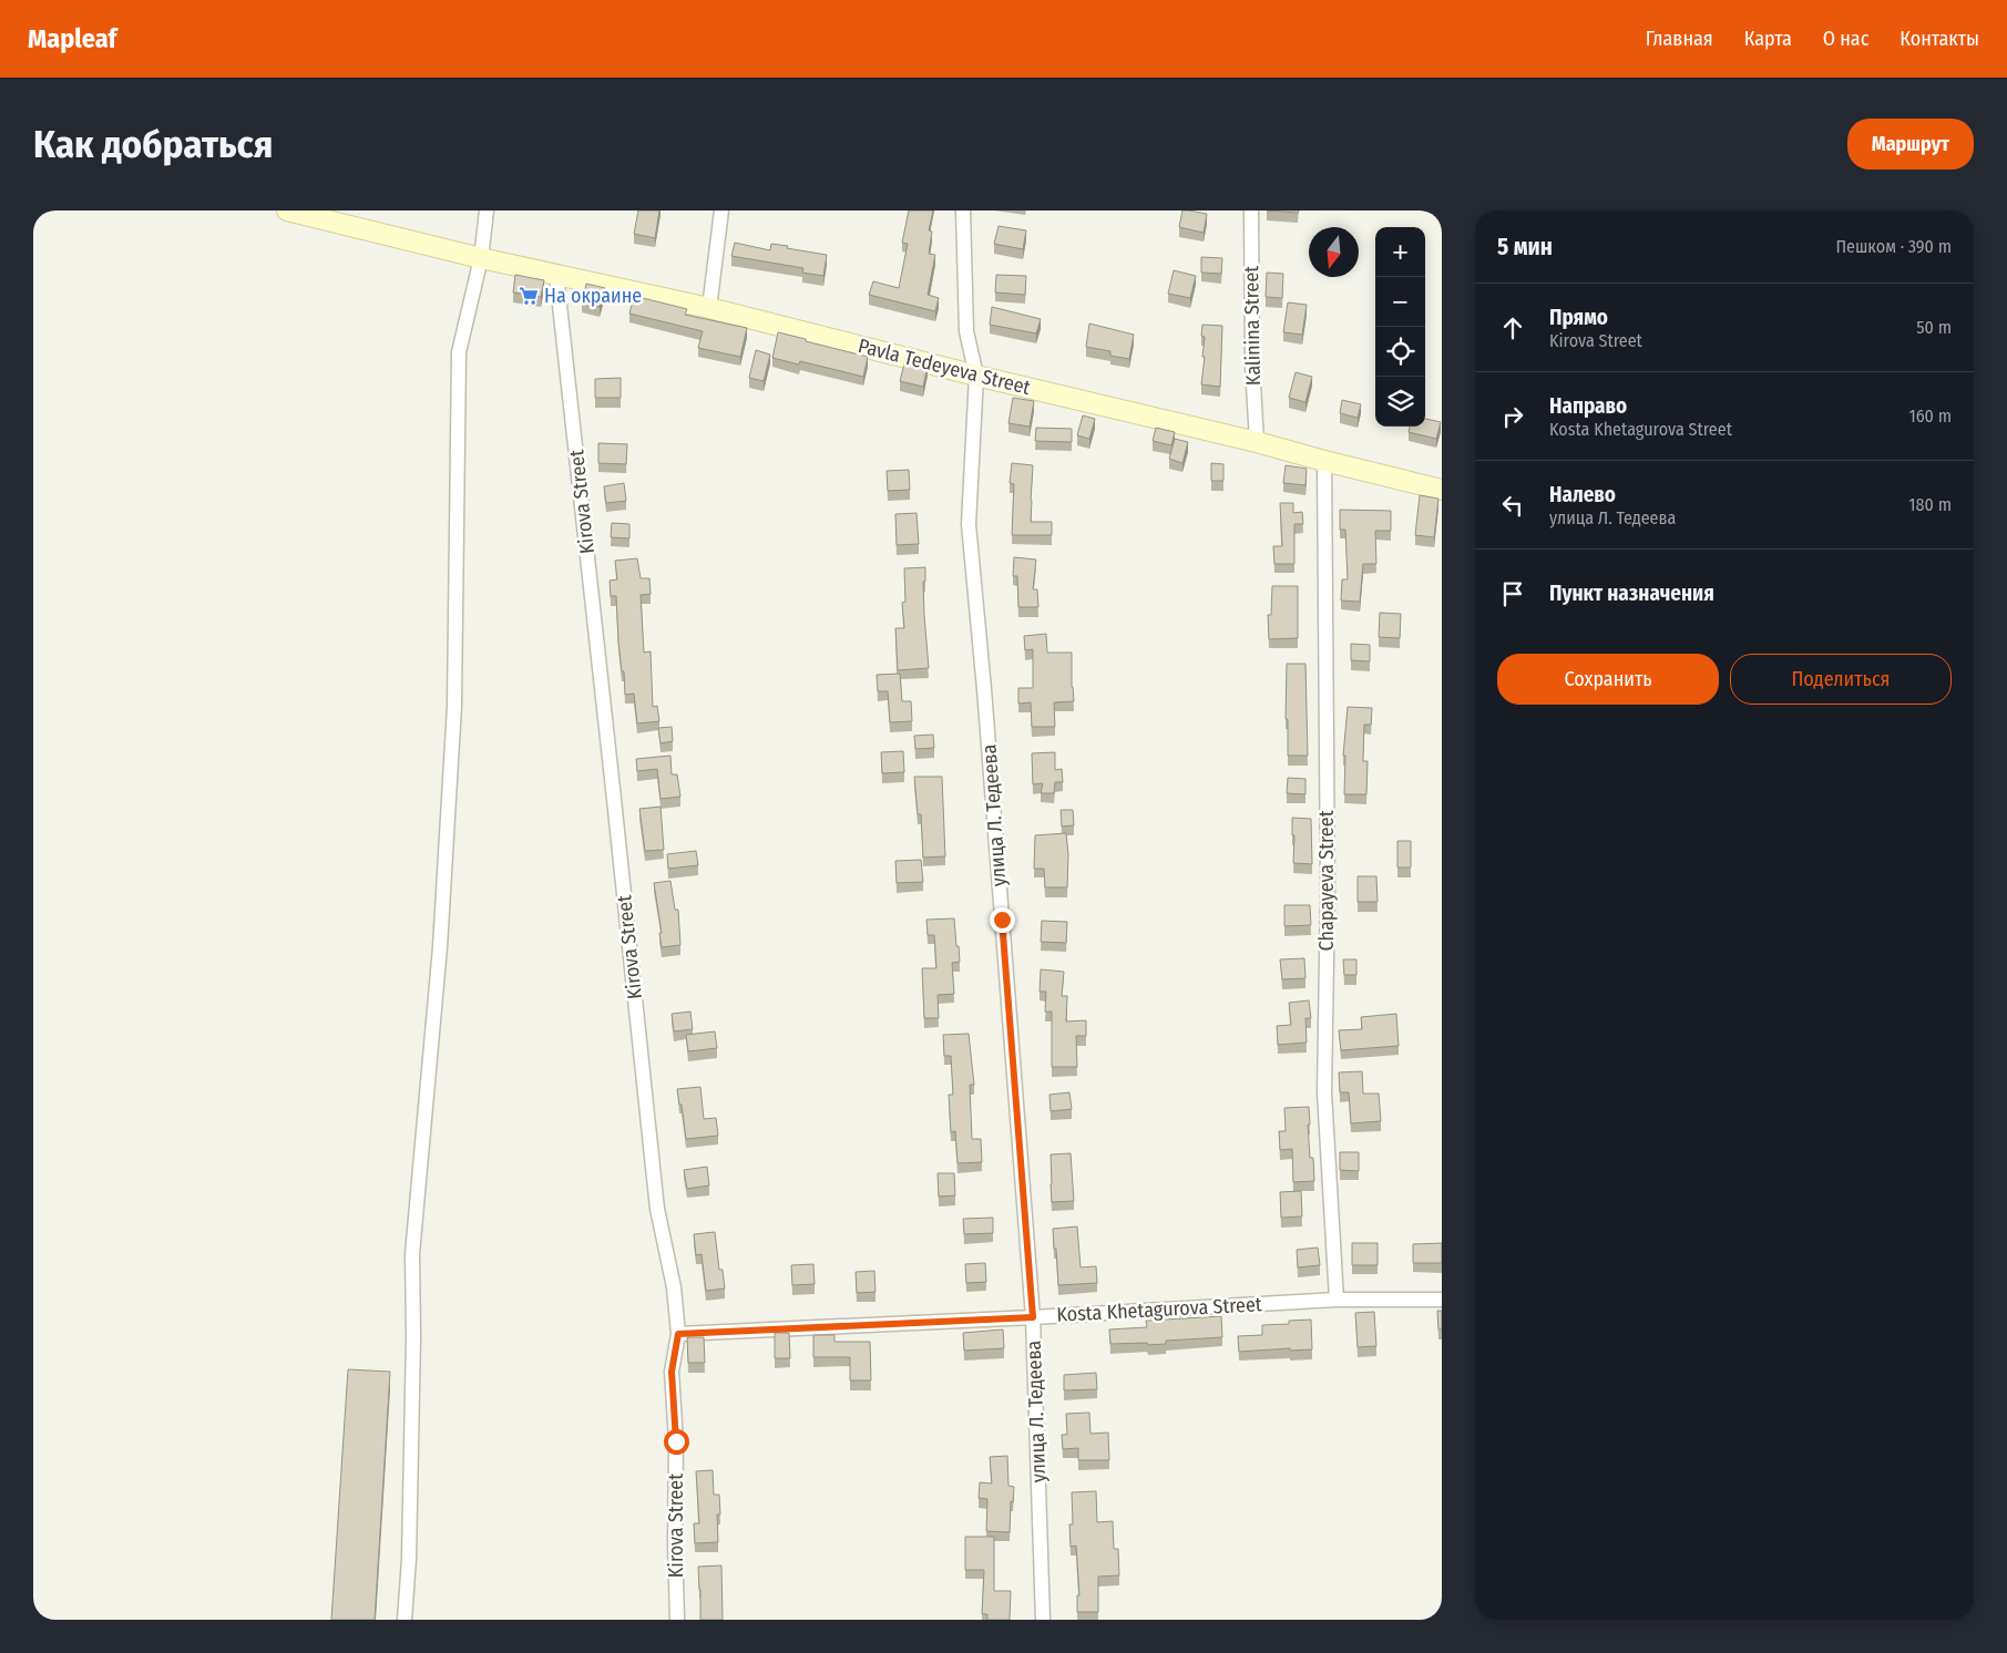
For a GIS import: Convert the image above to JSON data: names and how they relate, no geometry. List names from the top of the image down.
{
  "streets": {
    "main road": ["Pavla Tedeyeva Street"],
    "street": [
      "Kalinina Street",
      "Kirova Street",
      "улица Л. Тедеева",
      "Chapayeva Street",
      "Kosta Khetagurova Street"
    ]
  },
  "crossings": [
    ["Kalinina Street", "Pavla Tedeyeva Street"],
    ["Pavla Tedeyeva Street", "Kirova Street"],
    ["Pavla Tedeyeva Street", "улица Л. Тедеева"],
    ["Pavla Tedeyeva Street", "Chapayeva Street"],
    ["Kirova Street", "Kosta Khetagurova Street"],
    ["улица Л. Тедеева", "Kosta Khetagurova Street"],
    ["Chapayeva Street", "Kosta Khetagurova Street"]
  ],
  "places": {
    "supermarket": ["На окраине"]
  },
  "north": "bottom",
  "page": {
    "header": "Mapleaf",
    "nav": [
      "Главная",
      "Карта",
      "О нас",
      "Контакты"
    ],
    "buttons": [
      "Маршрут",
      ["Сохранить", "Поделиться"]
    ],
    "title": "Как добраться",
    "heading": ["5 мин", "Пешком · 390 m"],
    "map_buttons": ["+", "−"],
    "list": [
      ["Прямо", "Kirova Street", "50 m"],
      ["Направо", "Kosta Khetagurova Street", "160 m"],
      ["Налево", "улица Л. Тедеева", "180 m"],
      "Пункт назначения"
    ]
  }
}
